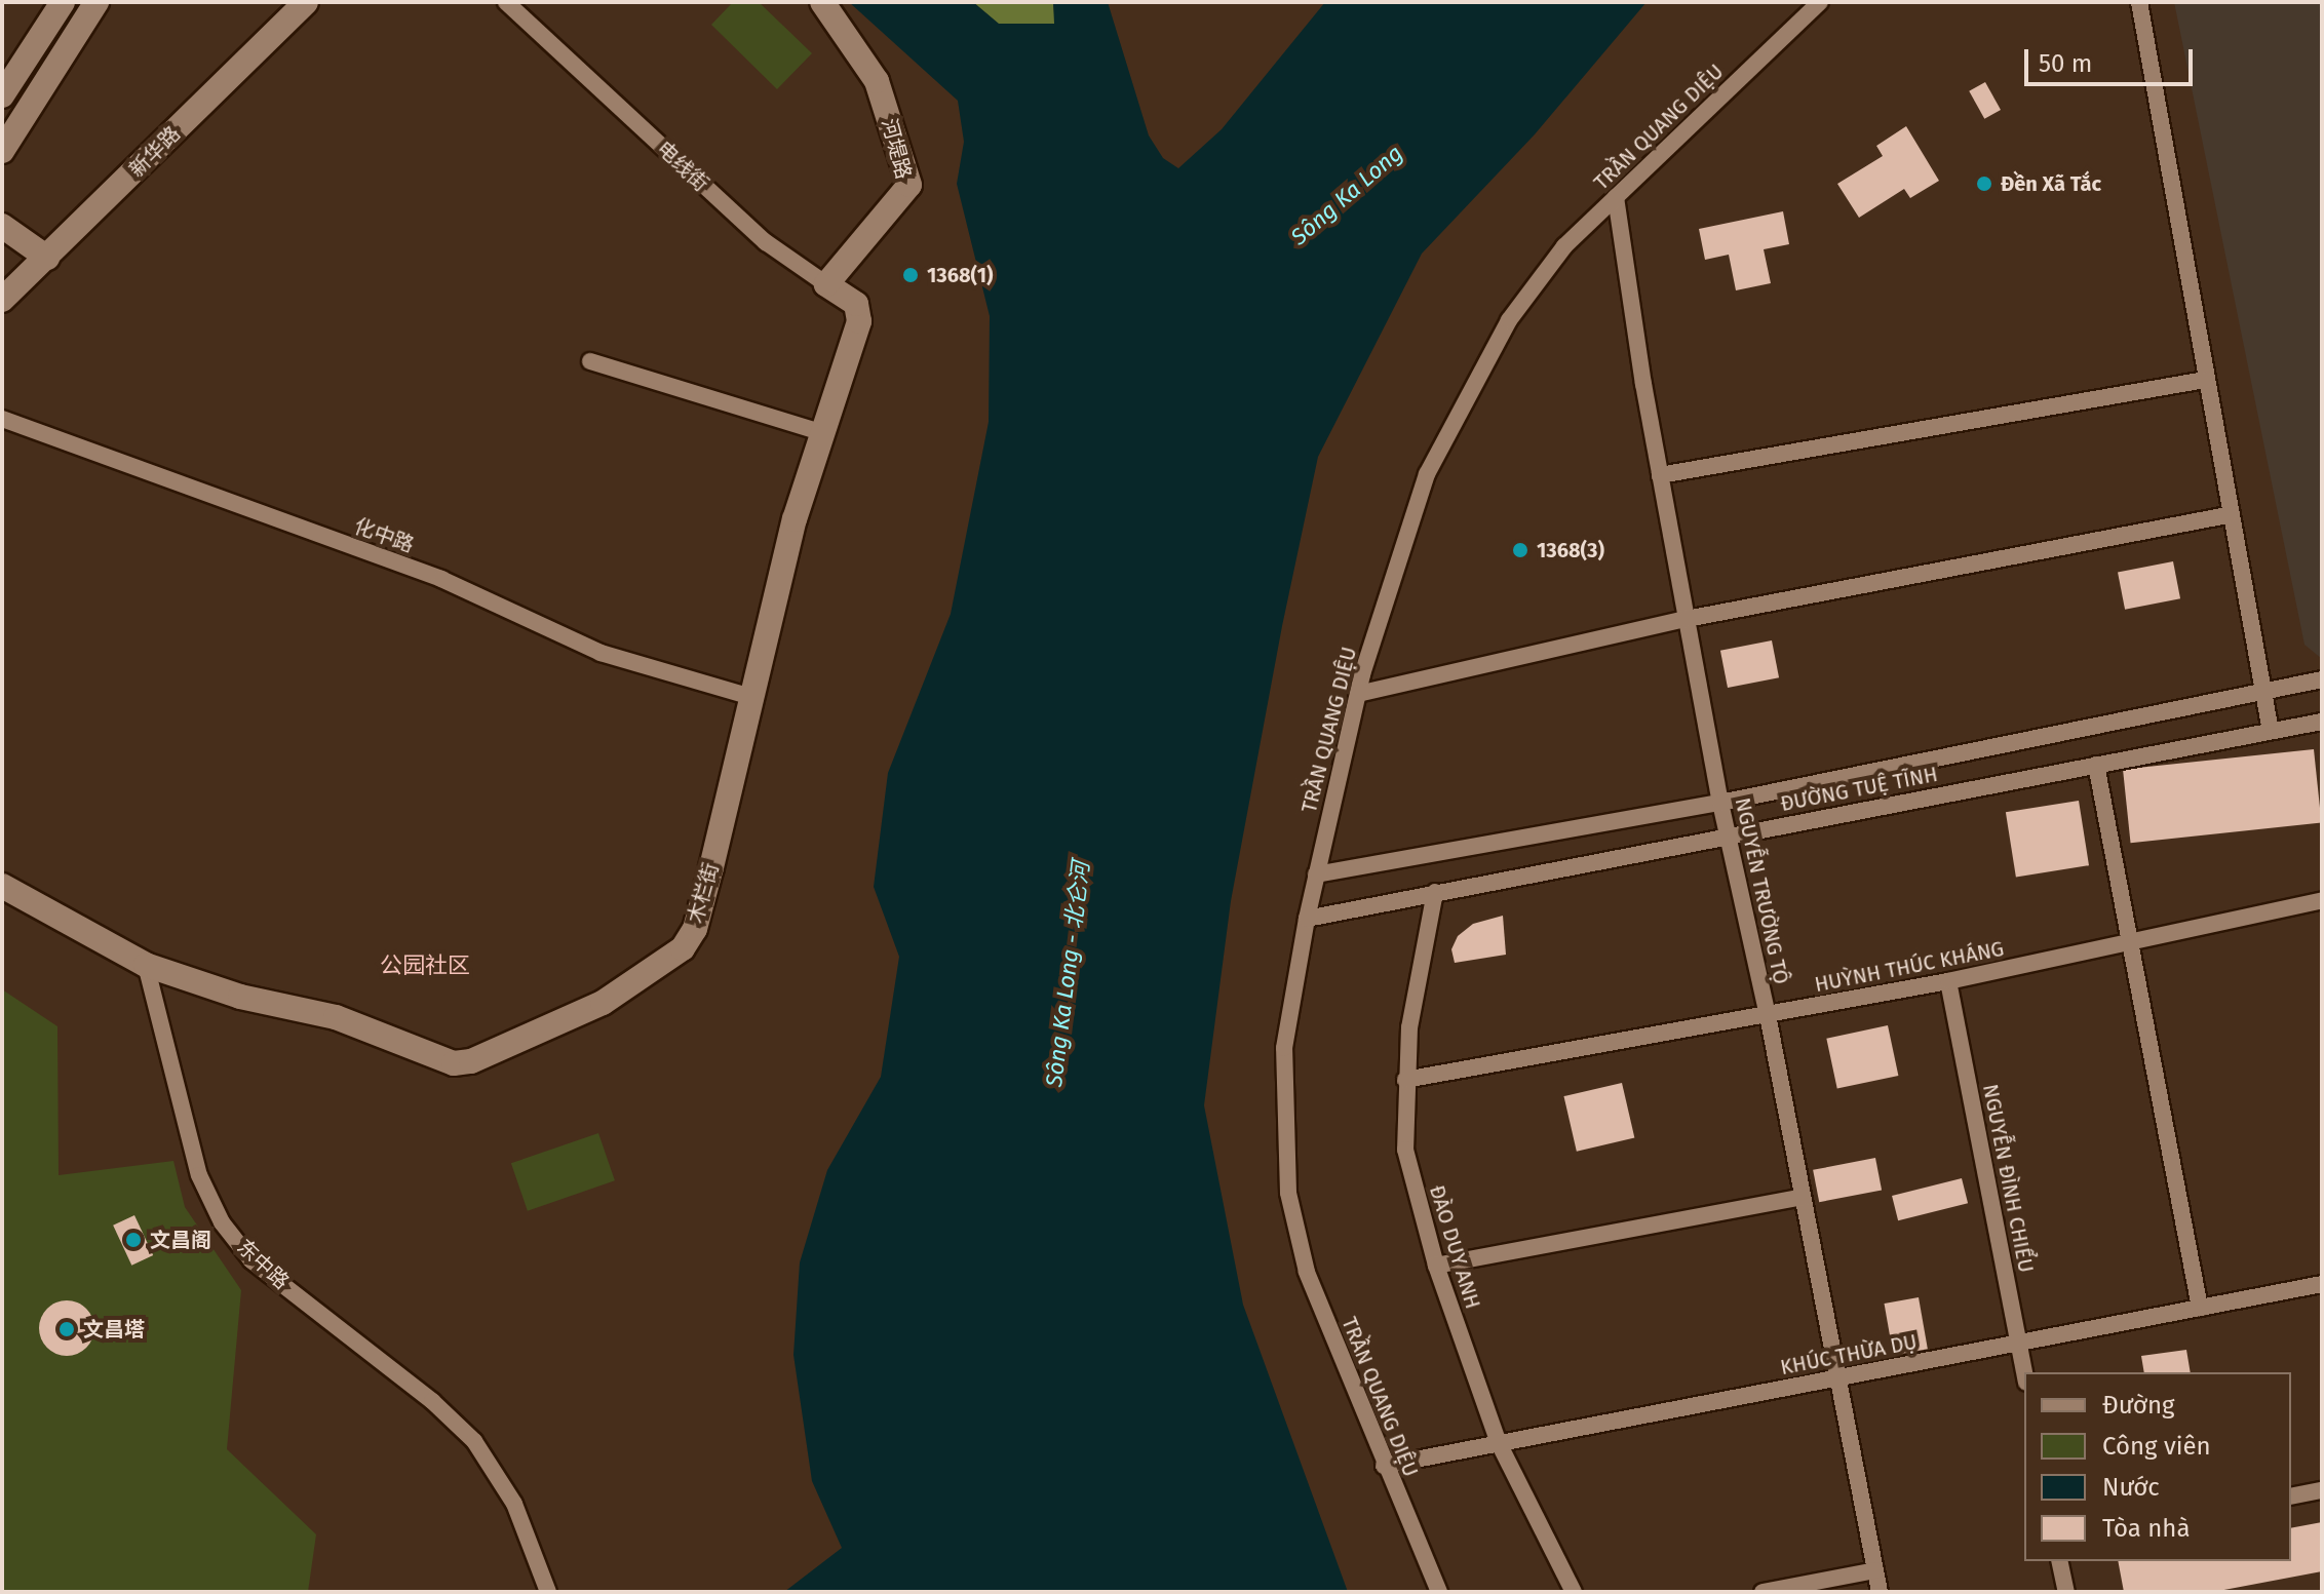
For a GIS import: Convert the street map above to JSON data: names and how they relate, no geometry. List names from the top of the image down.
{
  "streets": {
    "street": [
      "TRẦN QUANG DIỆU",
      "河堤路",
      "新华路",
      "电线街",
      "化中路",
      "ĐƯỜNG TUỆ TĨNH",
      "NGUYỄN TRƯỜNG TỘ",
      "木栏街",
      "HUỲNH THÚC KHÁNG",
      "NGUYỄN ĐÌNH CHIỂU",
      "ĐÀO DUY ANH",
      "东中路",
      "KHÚC THỪA DỤ"
    ]
  },
  "crossings": [
    ["TRẦN QUANG DIỆU", "ĐƯỜNG TUỆ TĨNH"],
    ["TRẦN QUANG DIỆU", "NGUYỄN TRƯỜNG TỘ"],
    ["TRẦN QUANG DIỆU", "KHÚC THỪA DỤ"],
    ["河堤路", "电线街"],
    ["电线街", "木栏街"],
    ["化中路", "木栏街"],
    ["ĐƯỜNG TUỆ TĨNH", "NGUYỄN TRƯỜNG TỘ"],
    ["ĐƯỜNG TUỆ TĨNH", "ĐÀO DUY ANH"],
    ["NGUYỄN TRƯỜNG TỘ", "HUỲNH THÚC KHÁNG"],
    ["NGUYỄN TRƯỜNG TỘ", "KHÚC THỪA DỤ"],
    ["木栏街", "东中路"],
    ["HUỲNH THÚC KHÁNG", "NGUYỄN ĐÌNH CHIỂU"],
    ["HUỲNH THÚC KHÁNG", "ĐÀO DUY ANH"],
    ["NGUYỄN ĐÌNH CHIỂU", "KHÚC THỪA DỤ"],
    ["ĐÀO DUY ANH", "KHÚC THỪA DỤ"]
  ],
  "districts": ["公园社区"],
  "water": ["Sông Ka Long", "Sông Ka Long - 北仑河"],
  "places": [
    "Đền Xã Tắc",
    "1368(1)",
    "1368(3)",
    "文昌阁",
    "文昌塔"
  ],
  "legend": [
    "Đường",
    "Công viên",
    "Nước",
    "Tòa nhà"
  ],
  "scale_bar": "50 m"
}
